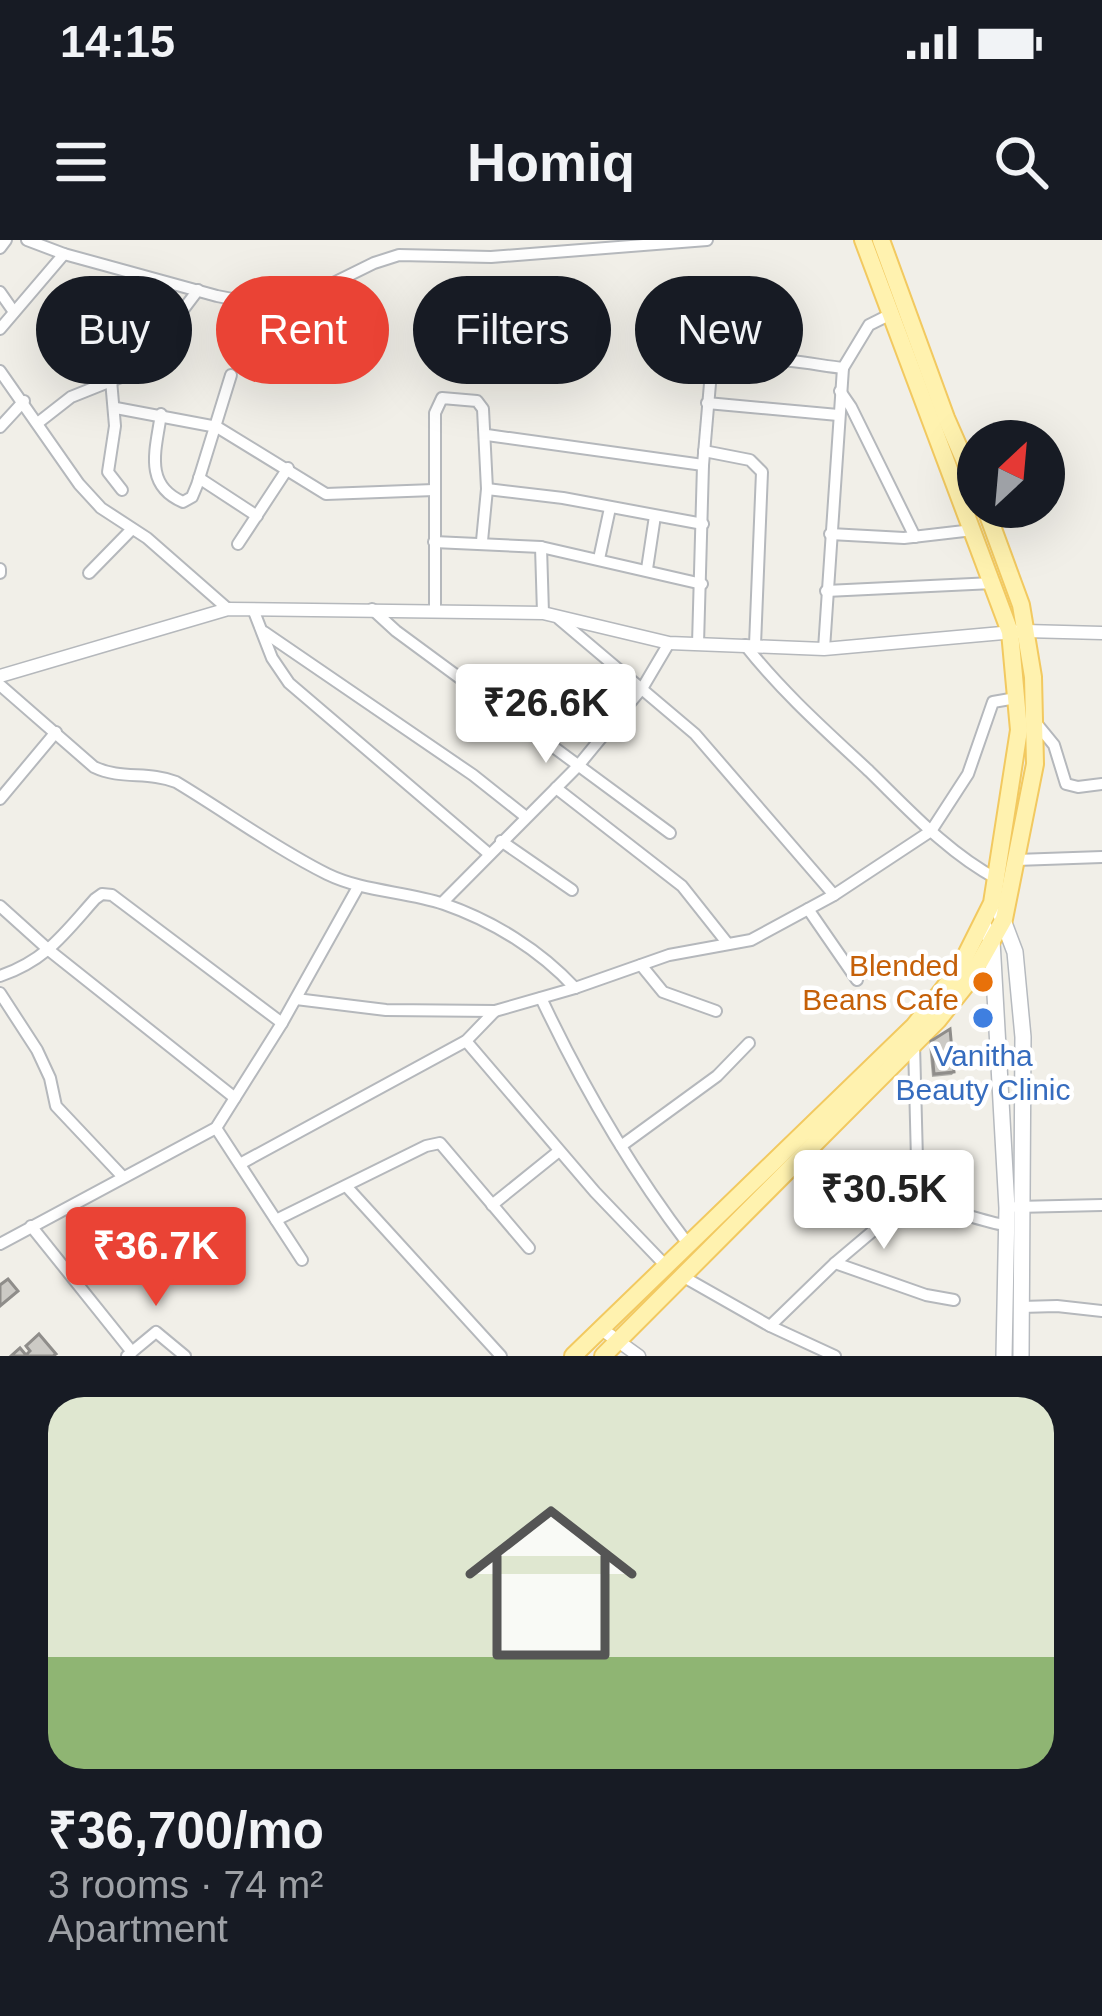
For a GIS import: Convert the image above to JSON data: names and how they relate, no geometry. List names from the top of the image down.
{
  "places": ["Blended Beans Cafe", "Vanitha Beauty Clinic"],
  "north": "top right",
  "page": {
    "status": "14:15",
    "header": "Homiq",
    "chip": [
      "Buy",
      "Rent",
      "Filters",
      "New"
    ],
    "price": ["₹26.6K", "₹30.5K", "₹36.7K"],
    "list": [
      {
        "name": "₹36,700/mo",
        "note": "3 rooms · 74 m² · Apartment"
      }
    ]
  }
}
